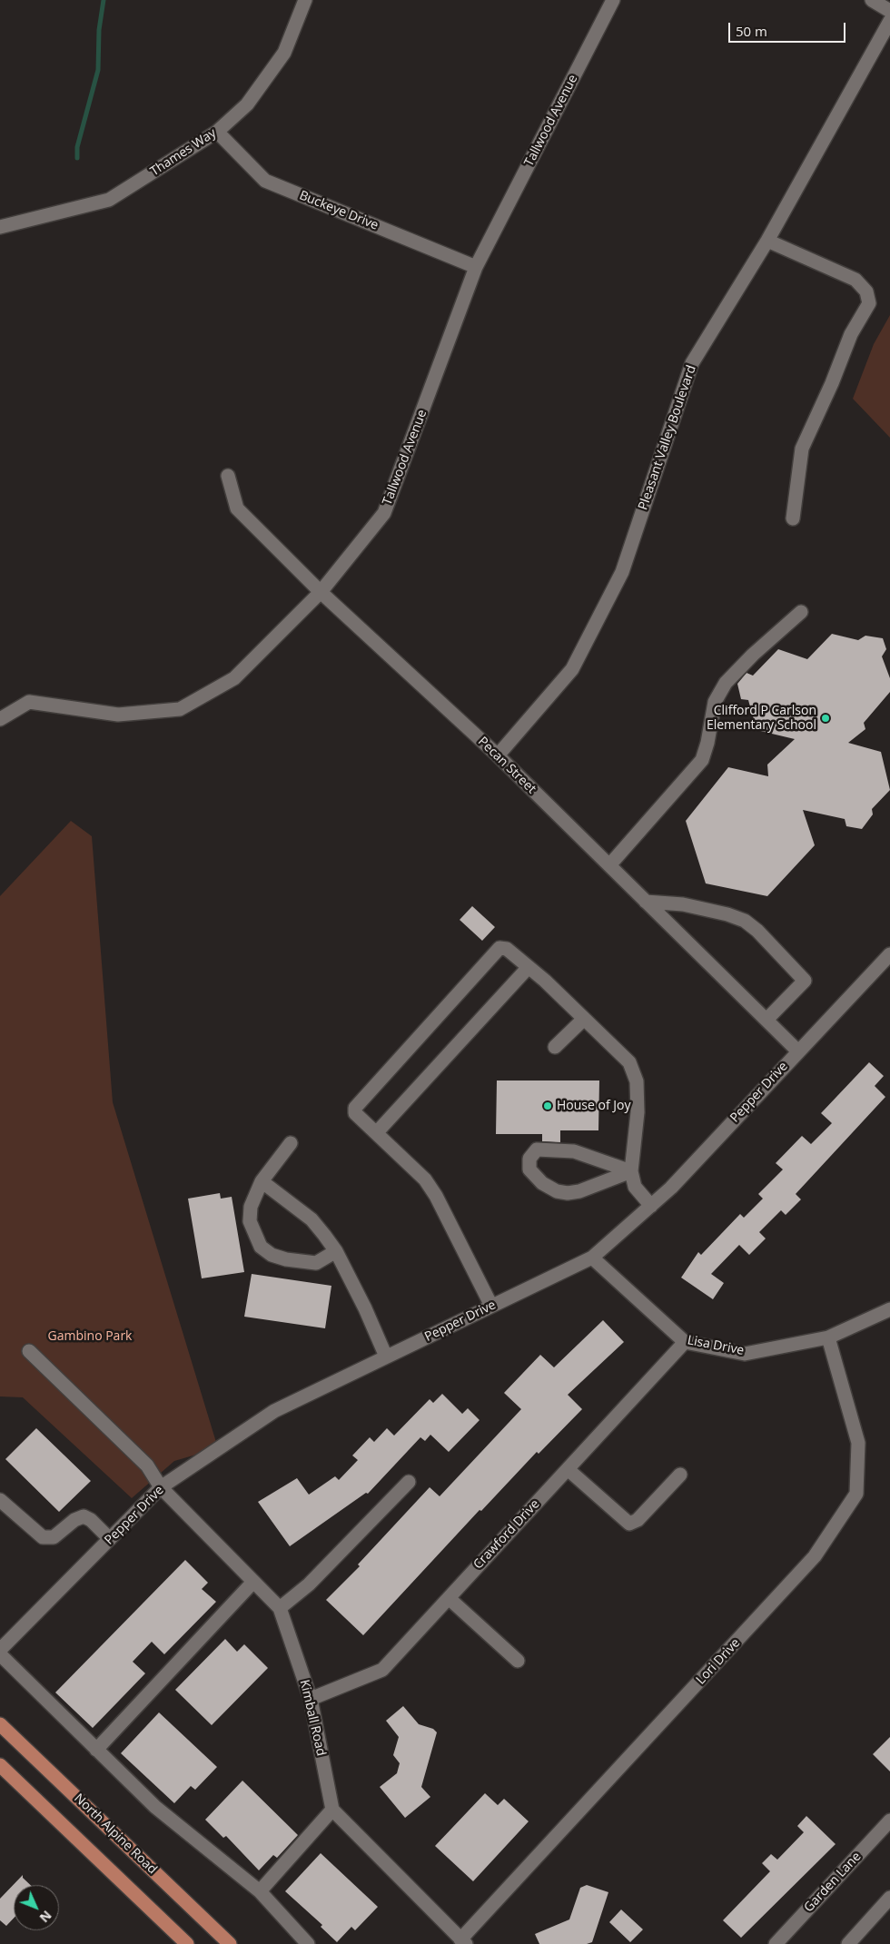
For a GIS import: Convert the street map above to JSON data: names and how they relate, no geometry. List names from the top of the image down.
{
  "streets": {
    "main road": ["North Alpine Road"],
    "street": [
      "Tallwood Avenue",
      "Thames Way",
      "Buckeye Drive",
      "Pleasant Valley Boulevard",
      "Pecan Street",
      "Pepper Drive",
      "Lisa Drive",
      "Crawford Drive",
      "Lori Drive",
      "Kimball Road",
      "Garden Lane"
    ]
  },
  "crossings": [
    ["Tallwood Avenue", "Buckeye Drive"],
    ["Tallwood Avenue", "Pecan Street"],
    ["Thames Way", "Buckeye Drive"],
    ["Pleasant Valley Boulevard", "Pecan Street"],
    ["Pecan Street", "Pepper Drive"],
    ["Pepper Drive", "Lisa Drive"],
    ["Pepper Drive", "Kimball Road"],
    ["Lisa Drive", "Crawford Drive"],
    ["Lisa Drive", "Lori Drive"],
    ["Crawford Drive", "Kimball Road"]
  ],
  "parks": ["Gambino Park"],
  "places": ["Clifford P Carlson Elementary School", "House of Joy"],
  "scale_bar": "50 m",
  "north": "bottom right"
}
